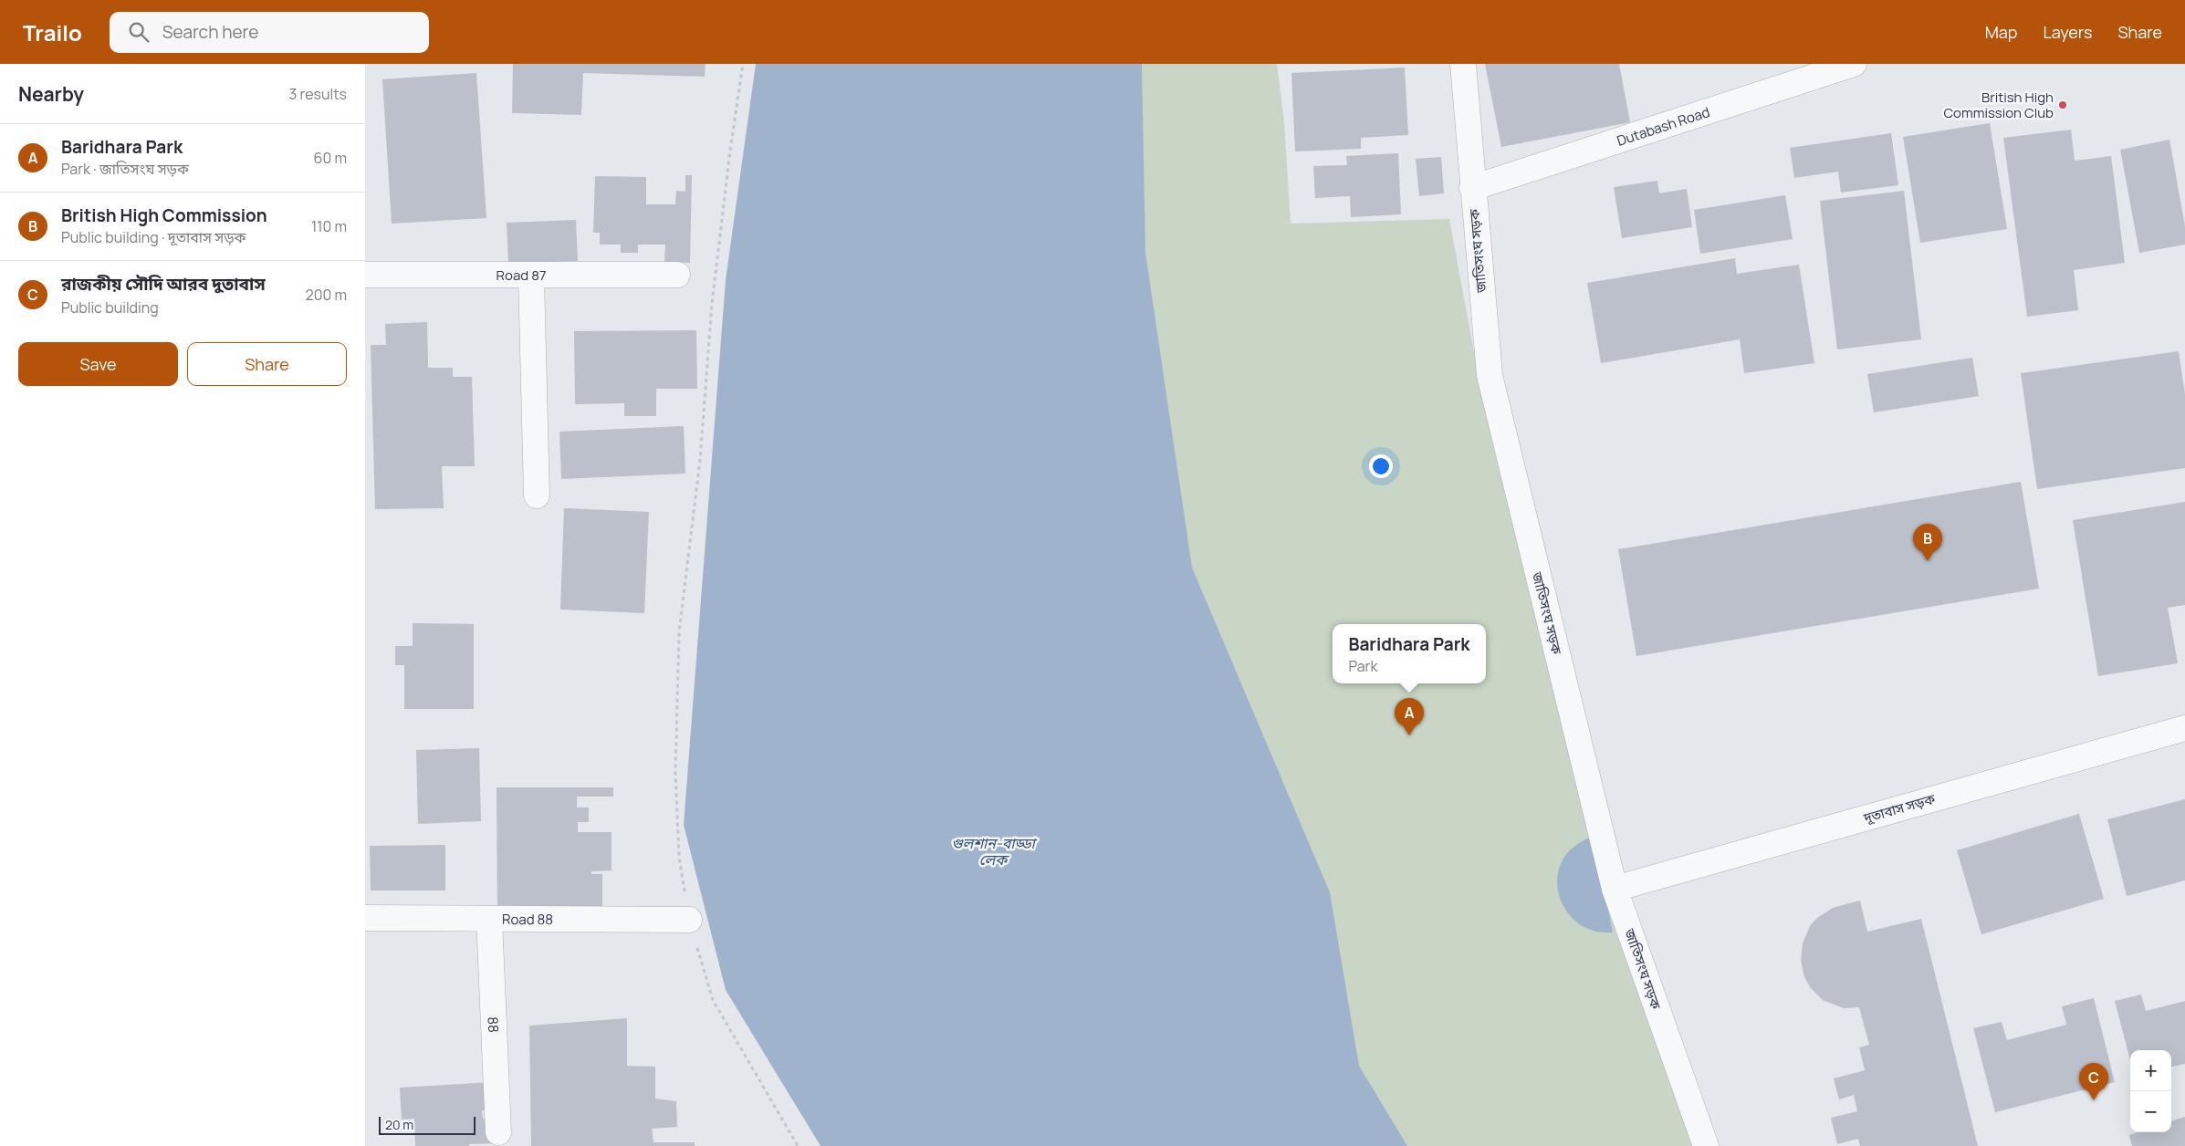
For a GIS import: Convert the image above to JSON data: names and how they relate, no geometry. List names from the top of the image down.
{
  "streets": {
    "street": [
      "Dutabash Road",
      "জাতিসংঘ সড়ক",
      "Road 87",
      "দূতাবাস সড়ক",
      "Road 88",
      "88"
    ]
  },
  "crossings": [
    ["Dutabash Road", "জাতিসংঘ সড়ক"],
    ["জাতিসংঘ সড়ক", "দূতাবাস সড়ক"],
    ["Road 88", "88"]
  ],
  "water": ["গুলশান-বাড্ডা লেক"],
  "places": ["British High Commission Club"],
  "scale_bar": "20 m",
  "page": {
    "header": "Trailo",
    "search": "Search here",
    "nav": ["Map", "Layers", "Share"],
    "heading": ["Nearby", "3 results"],
    "list": [
      {
        "mark": "A",
        "name": "Baridhara Park",
        "note": "Park · জাতিসংঘ সড়ক",
        "value": "60 m"
      },
      {
        "mark": "B",
        "name": "British High Commission",
        "note": "Public building · দূতাবাস সড়ক",
        "value": "110 m"
      },
      {
        "mark": "C",
        "name": "রাজকীয় সৌদি আরব দুতাবাস",
        "note": "Public building",
        "value": "200 m"
      }
    ],
    "buttons": ["Save", "Share"],
    "pins": ["B", "A", "C"],
    "popup": ["Baridhara Park", "Park"],
    "map_buttons": ["+", "−"],
    "scale": "20 m"
  }
}
